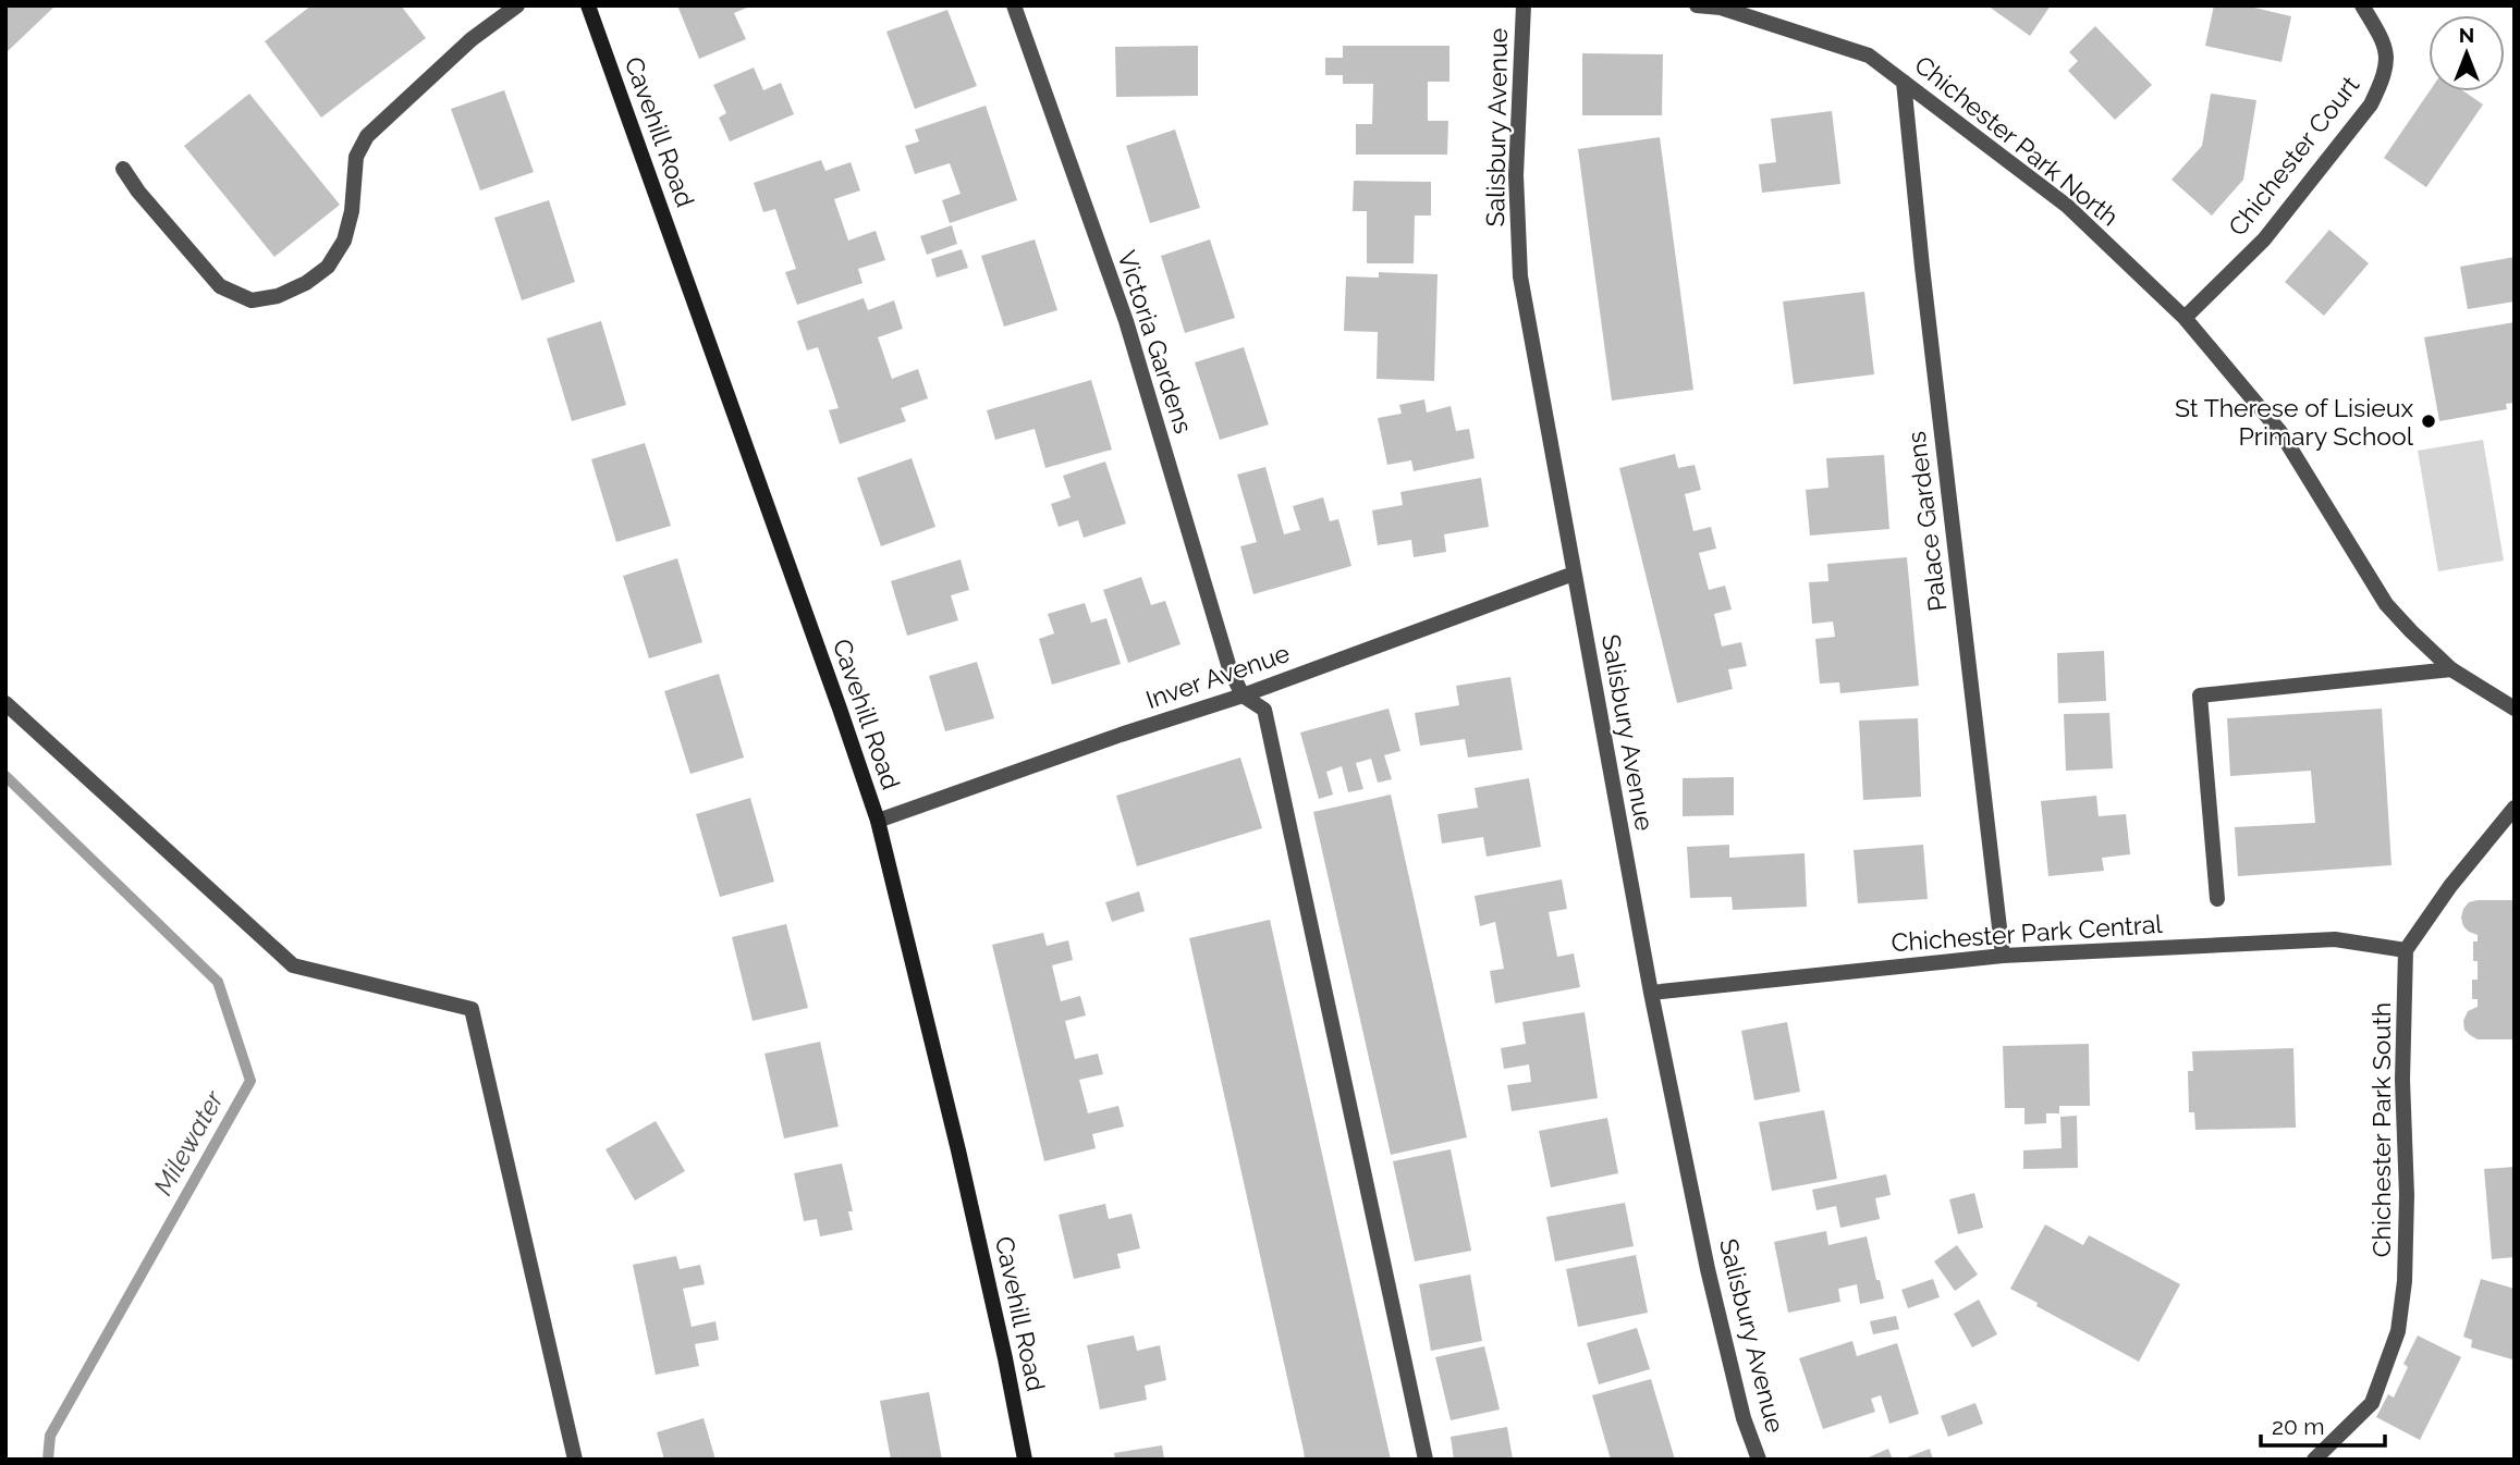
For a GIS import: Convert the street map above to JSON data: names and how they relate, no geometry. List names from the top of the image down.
{
  "streets": {
    "main road": ["Cavehill Road"],
    "street": [
      "Salisbury Avenue",
      "Chichester Park North",
      "Chichester Court",
      "Victoria Gardens",
      "Palace Gardens",
      "Inver Avenue",
      "Chichester Park Central",
      "Chichester Park South"
    ]
  },
  "crossings": [
    ["Salisbury Avenue", "Inver Avenue"],
    ["Salisbury Avenue", "Chichester Park Central"],
    ["Cavehill Road", "Inver Avenue"],
    ["Chichester Park North", "Chichester Court"],
    ["Chichester Park North", "Palace Gardens"],
    ["Victoria Gardens", "Inver Avenue"],
    ["Palace Gardens", "Chichester Park Central"],
    ["Chichester Park Central", "Chichester Park South"]
  ],
  "water": ["Milewater"],
  "places": ["St Therese of Lisieux Primary School"],
  "scale_bar": "20 m",
  "north": "top"
}
